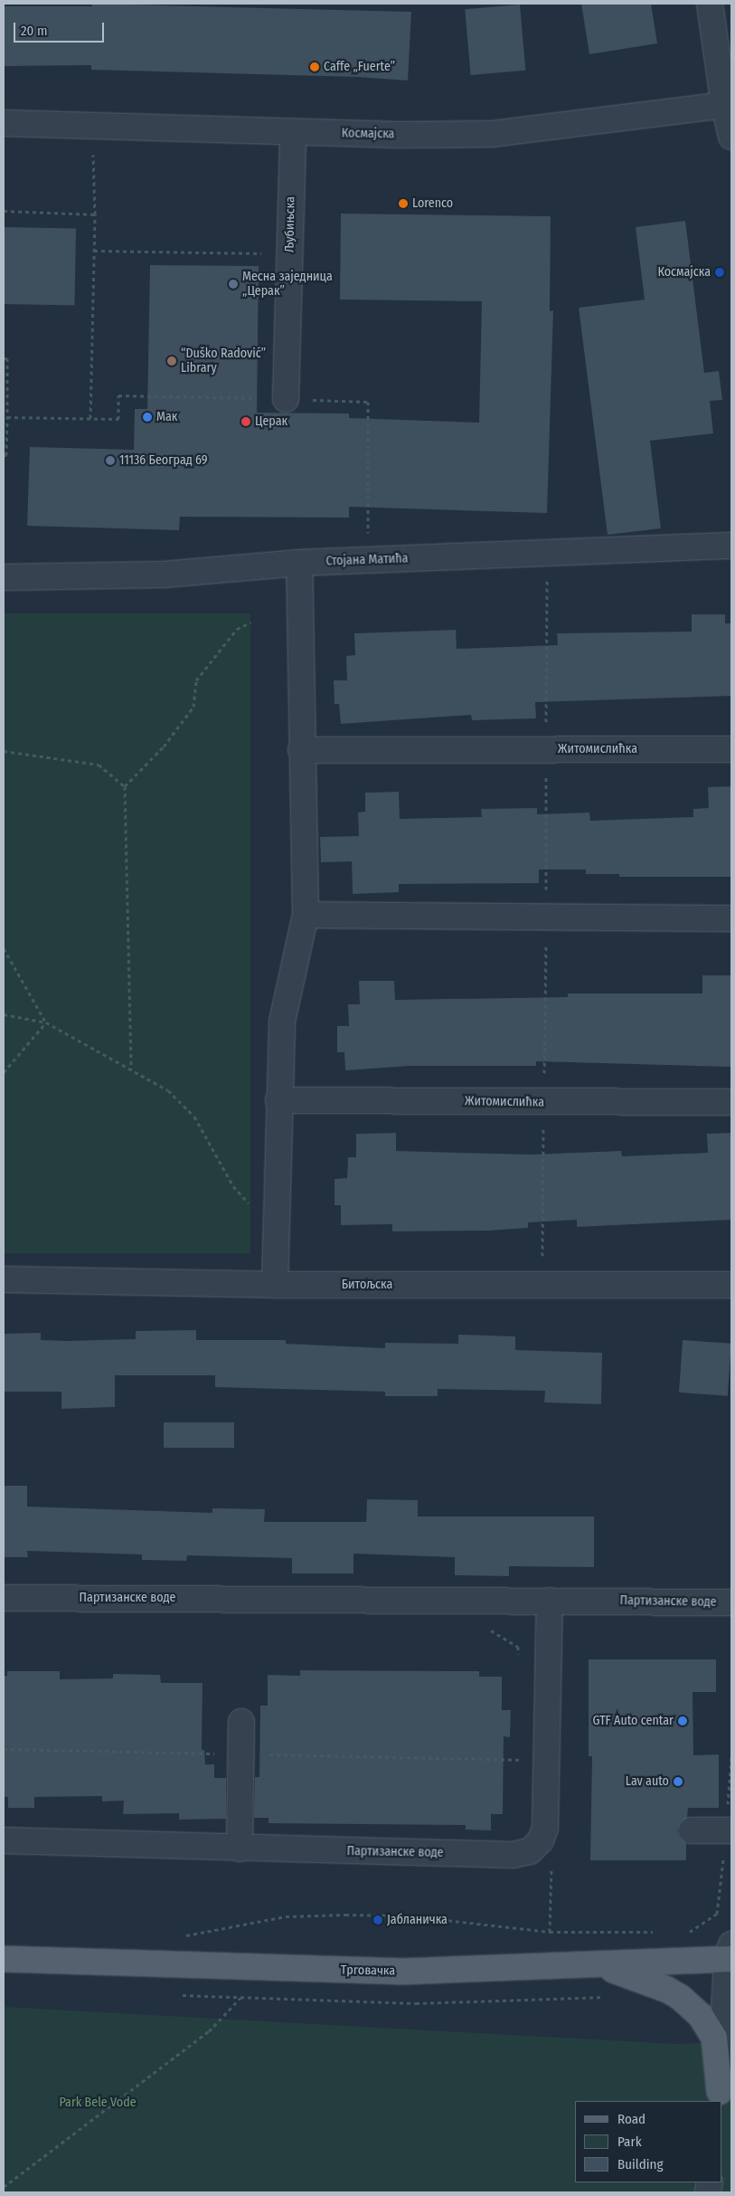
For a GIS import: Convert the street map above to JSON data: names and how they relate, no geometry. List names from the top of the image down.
{
  "streets": {
    "main road": ["Трговачка"],
    "street": [
      "Космајска",
      "Љубињска",
      "Стојана Матића",
      "Житомислићка",
      "Битољска",
      "Партизанске воде"
    ]
  },
  "crossings": [
    ["Космајска", "Љубињска"]
  ],
  "parks": ["Park Bele Vode"],
  "places": [
    "Caffe „Fuerte”",
    "Lorenco",
    "Космајска",
    "Месна заједница „Церак”",
    "“Duško Radović” Library",
    "Мак",
    "Церак",
    "11136 Београд 69",
    "GTF Auto centar",
    "Lav auto",
    "Јабланичка"
  ],
  "legend": ["Road", "Park", "Building"],
  "scale_bar": "20 m"
}
